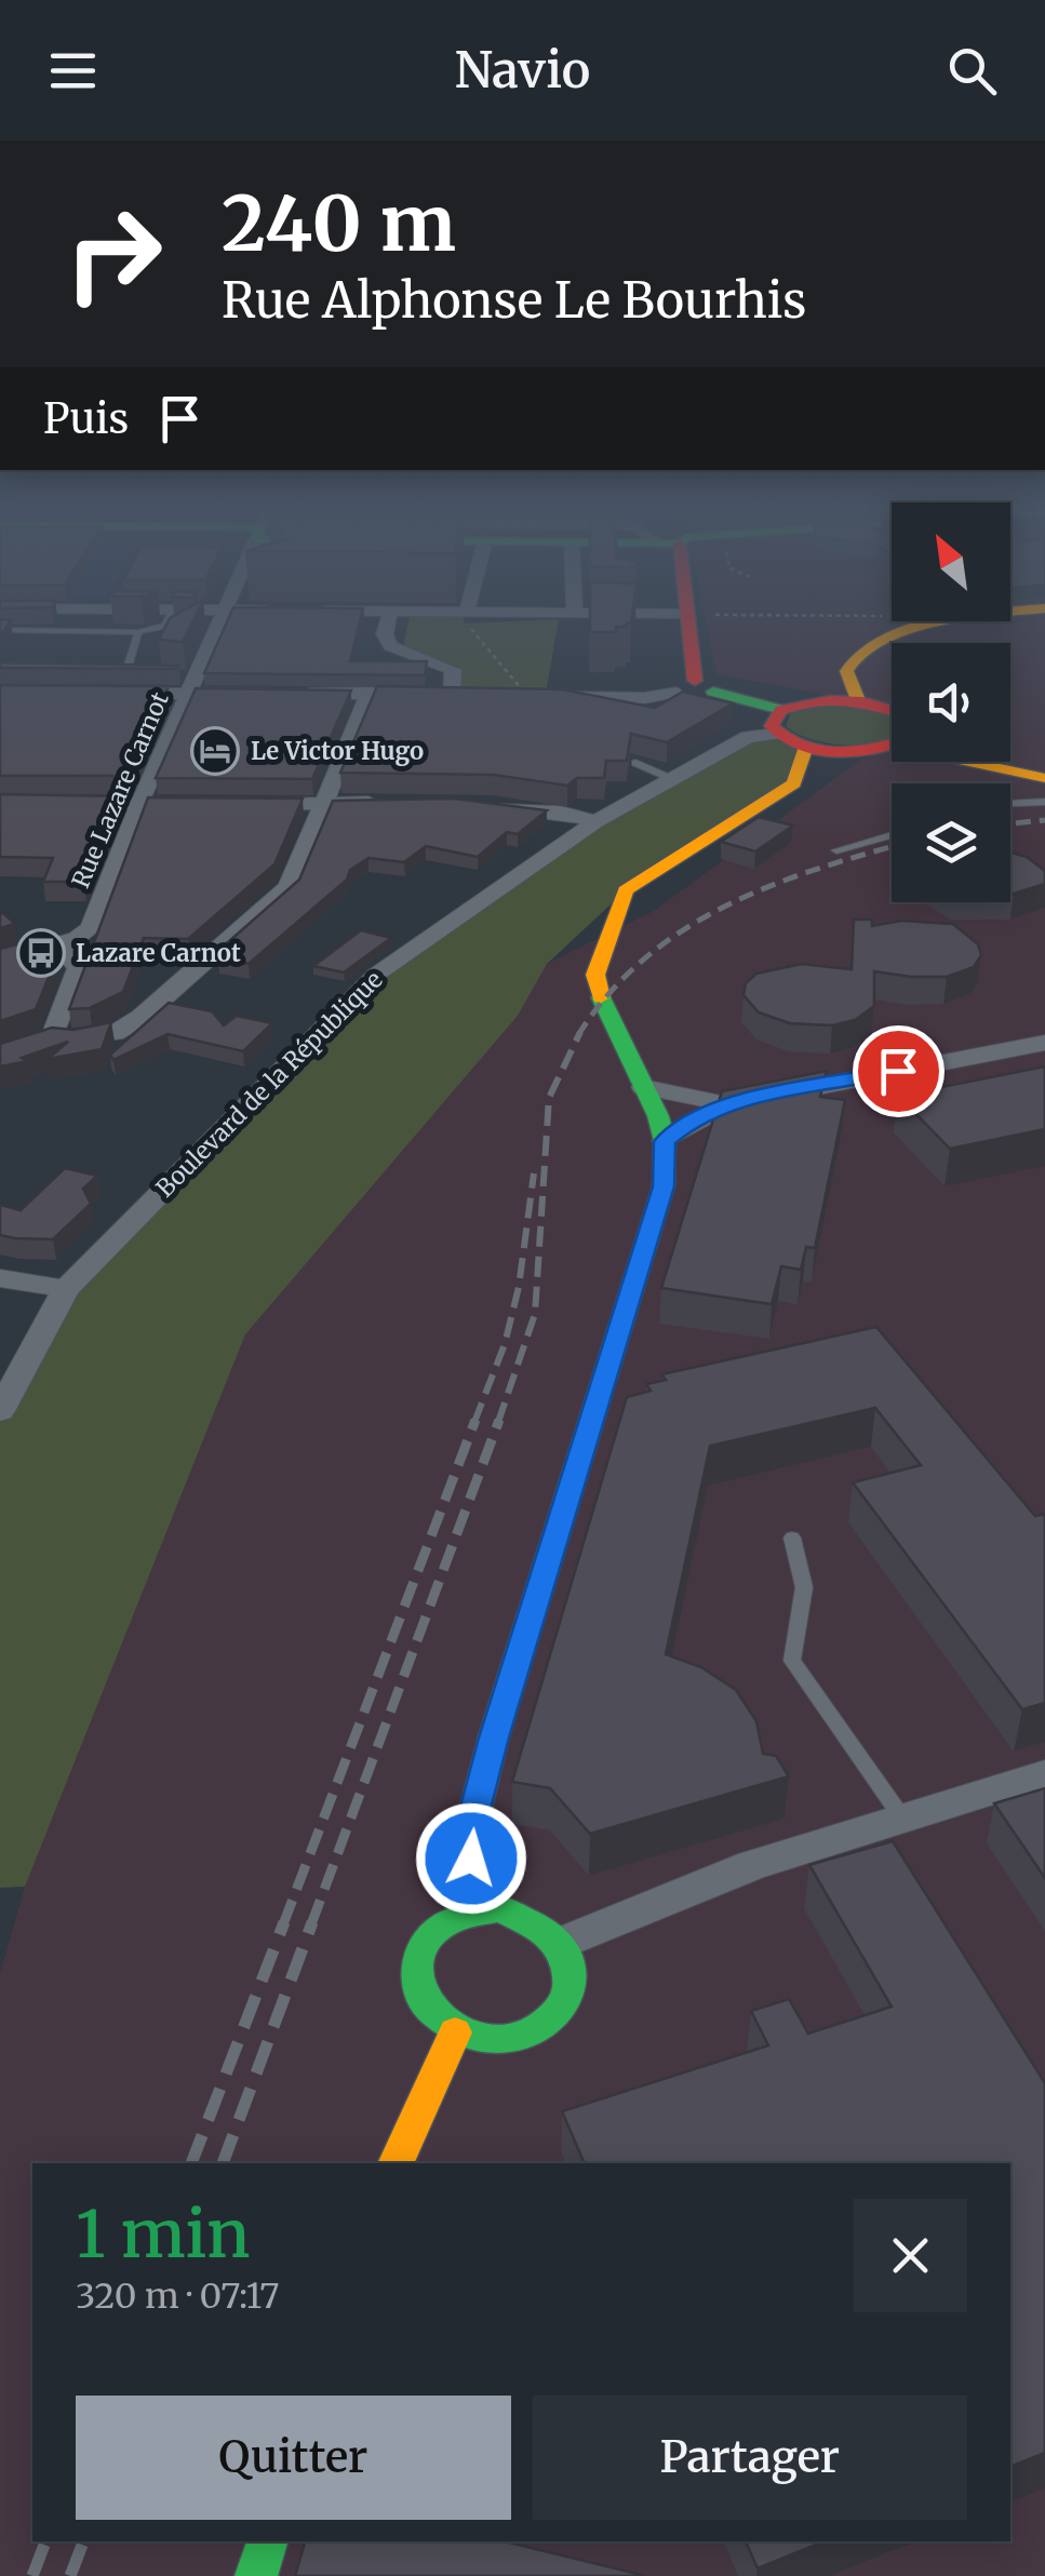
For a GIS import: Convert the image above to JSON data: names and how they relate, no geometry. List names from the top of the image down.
{
  "streets": {
    "street": ["Rue Lazare Carnot", "Boulevard de la République"]
  },
  "places": {
    "hotel": ["Le Victor Hugo"],
    "bus stop": ["Lazare Carnot"]
  },
  "north": "top left",
  "page": {
    "header": "Navio",
    "turn": ["240 m", "Rue Alphonse Le Bourhis"],
    "then": "Puis",
    "heading": ["1 min", "320 m · 07:17"],
    "buttons": ["Quitter", "Partager"]
  }
}
